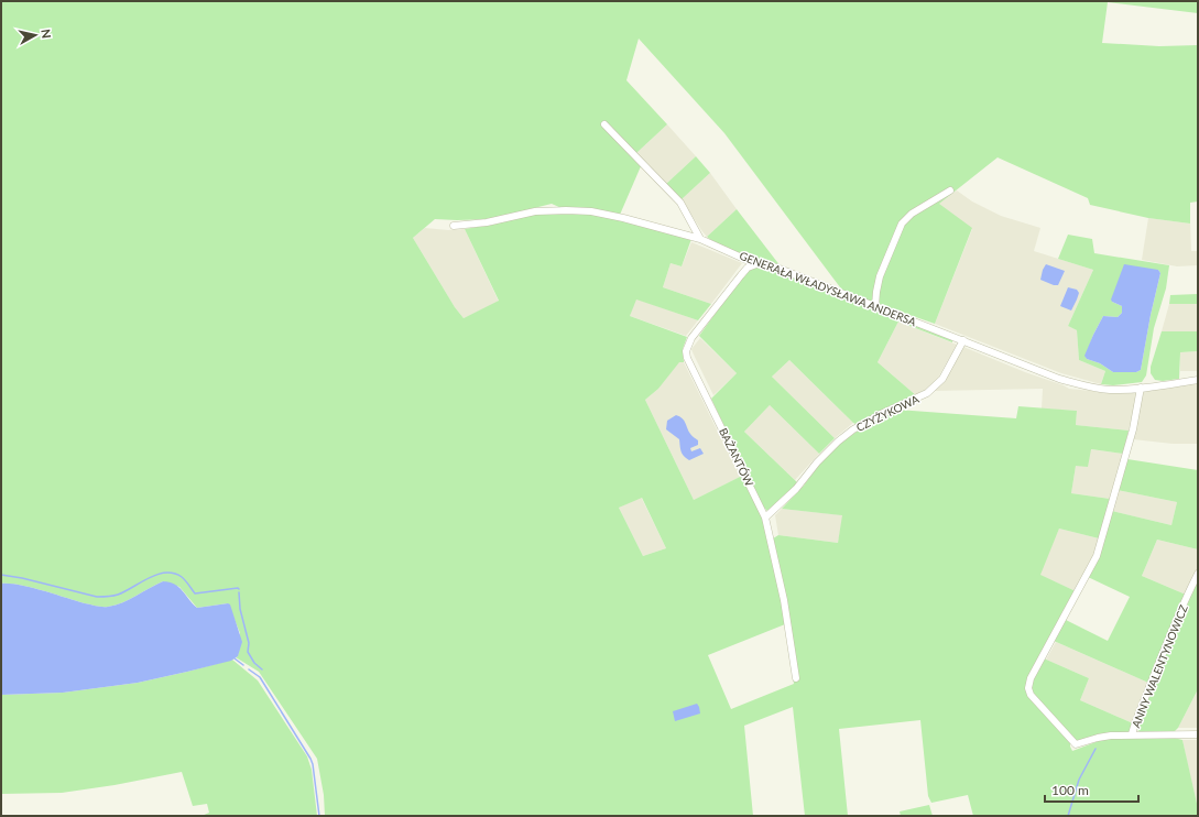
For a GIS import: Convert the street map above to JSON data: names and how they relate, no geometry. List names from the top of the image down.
{
  "streets": {
    "street": [
      "GENERAŁA WŁADYSŁAWA ANDERSA",
      "CZYŻYKOWA",
      "BAŻANTÓW",
      "ANNY WALENTYNOWICZ"
    ]
  },
  "crossings": [
    ["GENERAŁA WŁADYSŁAWA ANDERSA", "CZYŻYKOWA"],
    ["GENERAŁA WŁADYSŁAWA ANDERSA", "BAŻANTÓW"],
    ["CZYŻYKOWA", "BAŻANTÓW"]
  ],
  "scale_bar": "100 m",
  "north": "right"
}
